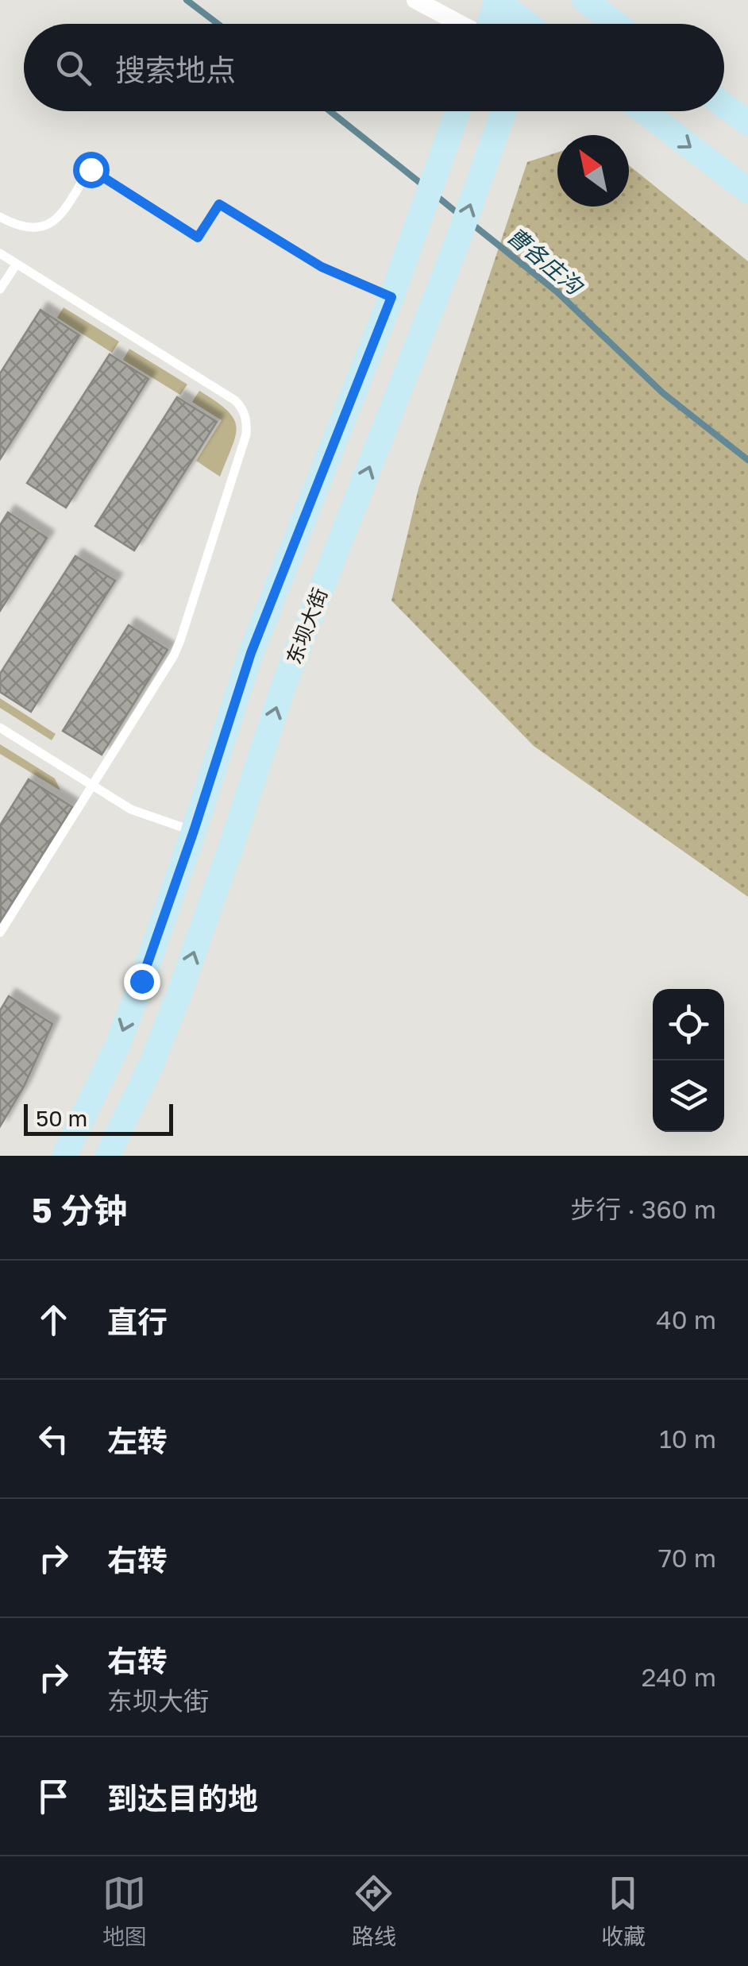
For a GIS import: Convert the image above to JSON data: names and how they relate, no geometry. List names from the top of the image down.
{
  "streets": {
    "main road": ["东坝大街"]
  },
  "water": ["曹各庄沟"],
  "scale_bar": "50 m",
  "north": "top left",
  "page": {
    "search": "搜索地点",
    "scale": "50 m",
    "heading": ["5 分钟", "步行 · 360 m"],
    "list": [
      ["直行", "40 m"],
      ["左转", "10 m"],
      ["右转", "70 m"],
      ["右转", "东坝大街", "240 m"],
      "到达目的地"
    ],
    "nav": ["地图", "路线", "收藏"]
  }
}
